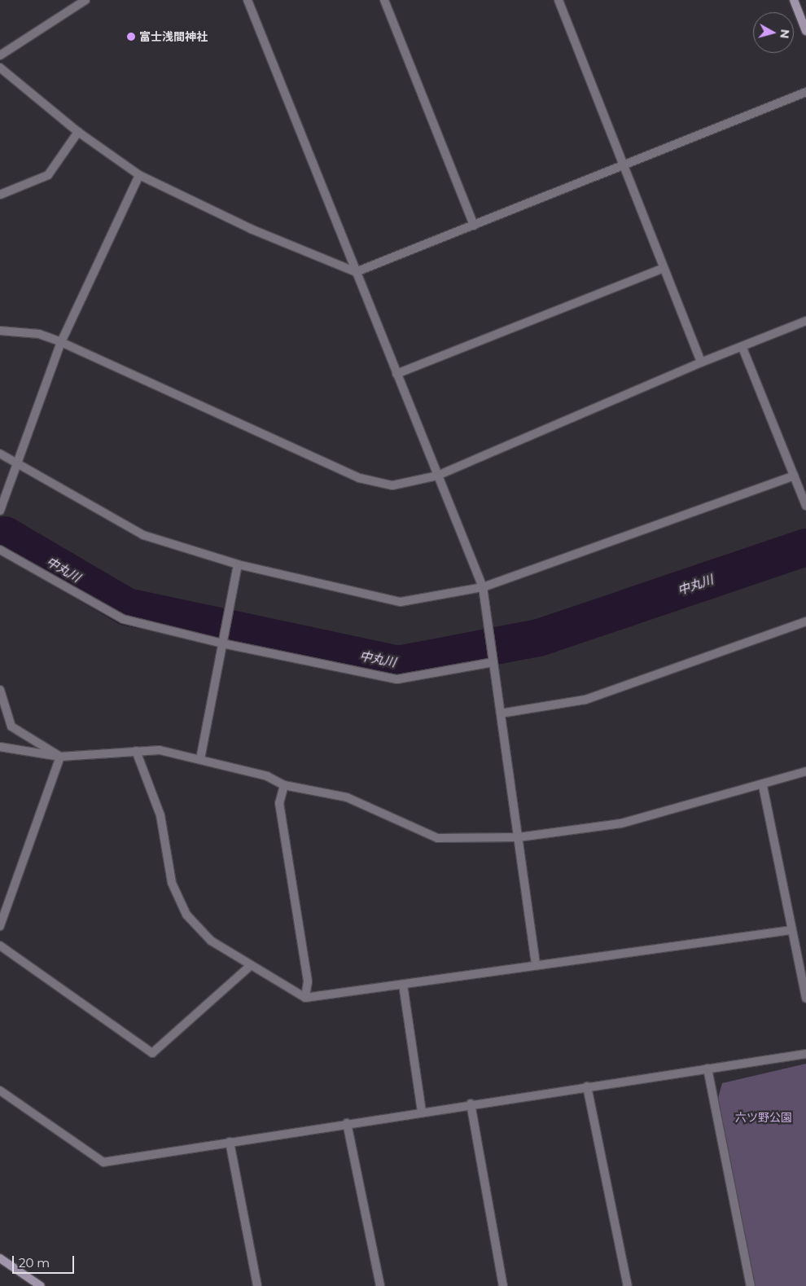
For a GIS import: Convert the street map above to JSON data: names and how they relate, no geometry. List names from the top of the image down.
{
  "water": ["中丸川"],
  "parks": ["六ツ野公園"],
  "places": ["富士浅間神社"],
  "scale_bar": "20 m",
  "north": "right"
}
